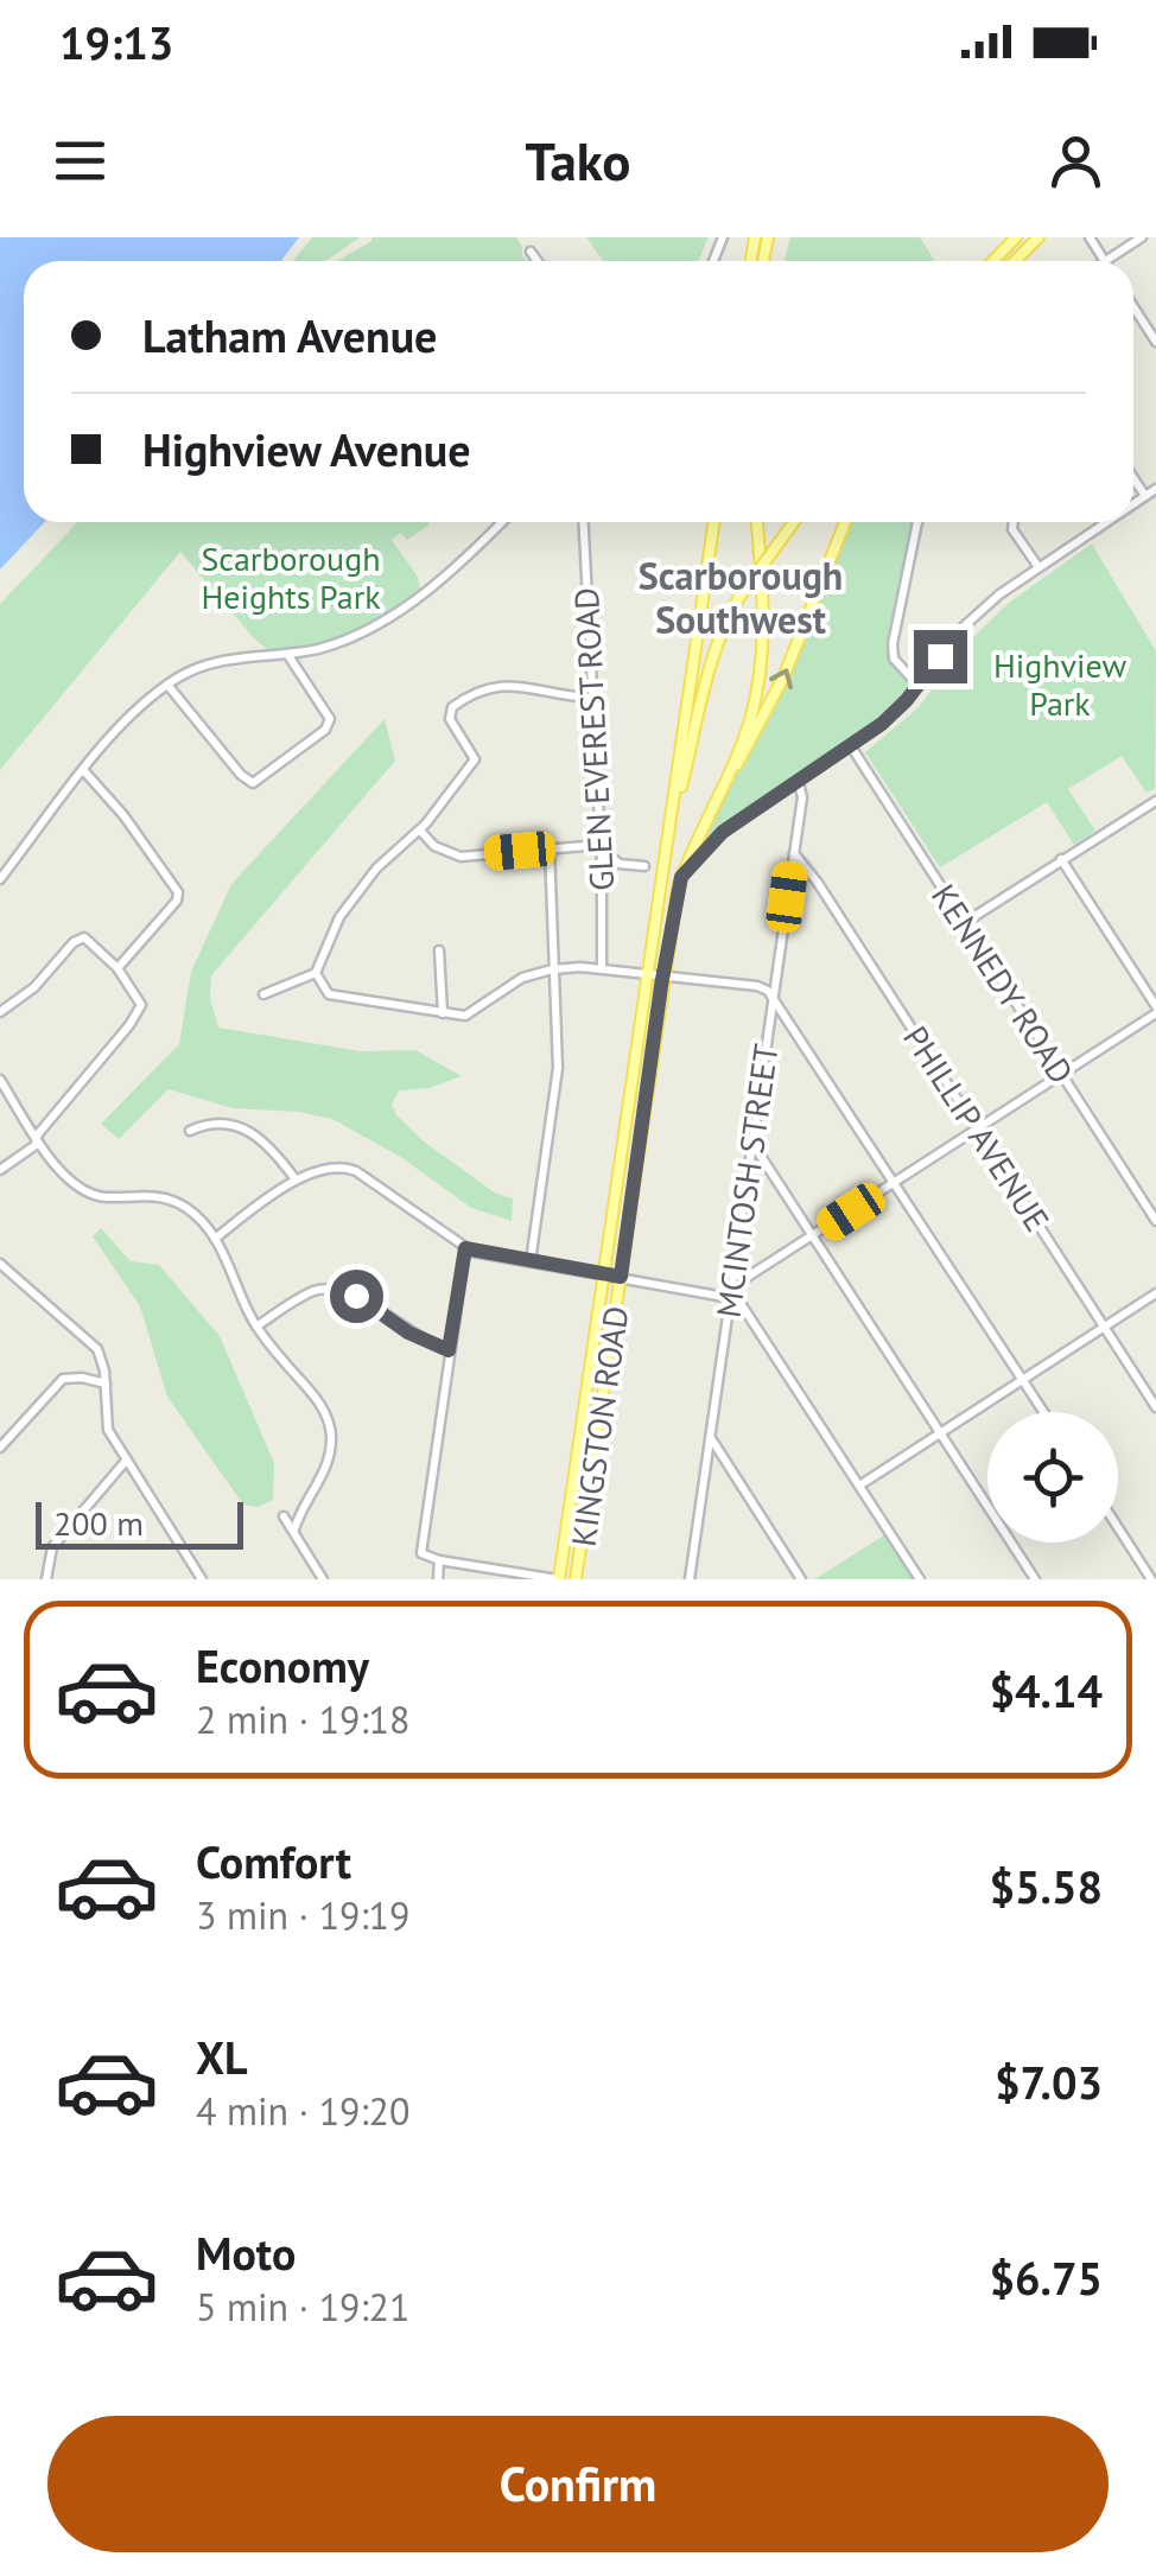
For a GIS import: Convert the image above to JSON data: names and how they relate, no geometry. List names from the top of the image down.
{
  "streets": {
    "main road": ["KINGSTON ROAD"],
    "street": [
      "GLEN EVEREST ROAD",
      "KENNEDY ROAD",
      "PHILLIP AVENUE",
      "MCINTOSH STREET"
    ]
  },
  "crossings": [
    ["PHILLIP AVENUE", "MCINTOSH STREET"]
  ],
  "districts": ["Scarborough Southwest"],
  "parks": ["Scarborough Heights Park", "Highview Park"],
  "scale_bar": "200 m",
  "page": {
    "status": "19:13",
    "header": "Tako",
    "banner": ["Latham Avenue", "Highview Avenue"],
    "scale": "200 m",
    "list": [
      {
        "name": "Economy",
        "note": "2 min · 19:18",
        "value": "$4.14"
      },
      {
        "name": "Comfort",
        "note": "3 min · 19:19",
        "value": "$5.58"
      },
      {
        "name": "XL",
        "note": "4 min · 19:20",
        "value": "$7.03"
      },
      {
        "name": "Moto",
        "note": "5 min · 19:21",
        "value": "$6.75"
      }
    ],
    "buttons": "Confirm"
  }
}
